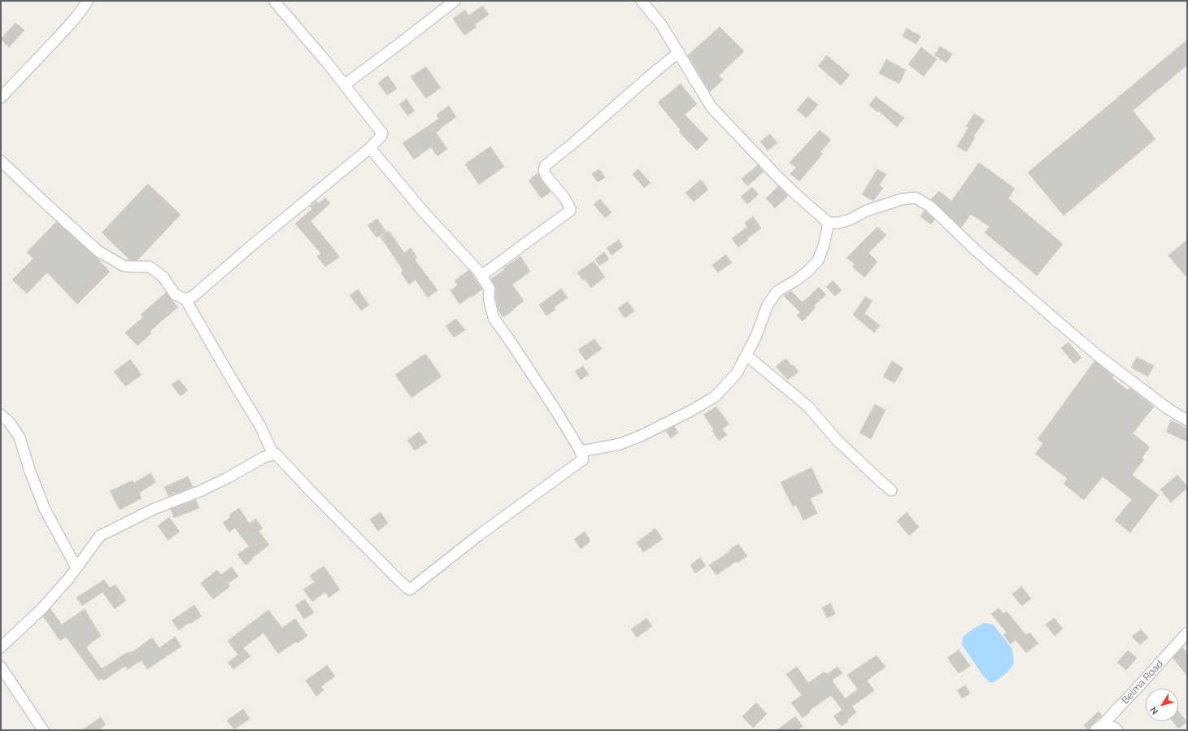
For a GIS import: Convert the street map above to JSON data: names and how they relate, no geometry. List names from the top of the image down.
{
  "streets": {
    "street": ["Belma Road"]
  },
  "north": "bottom left"
}
